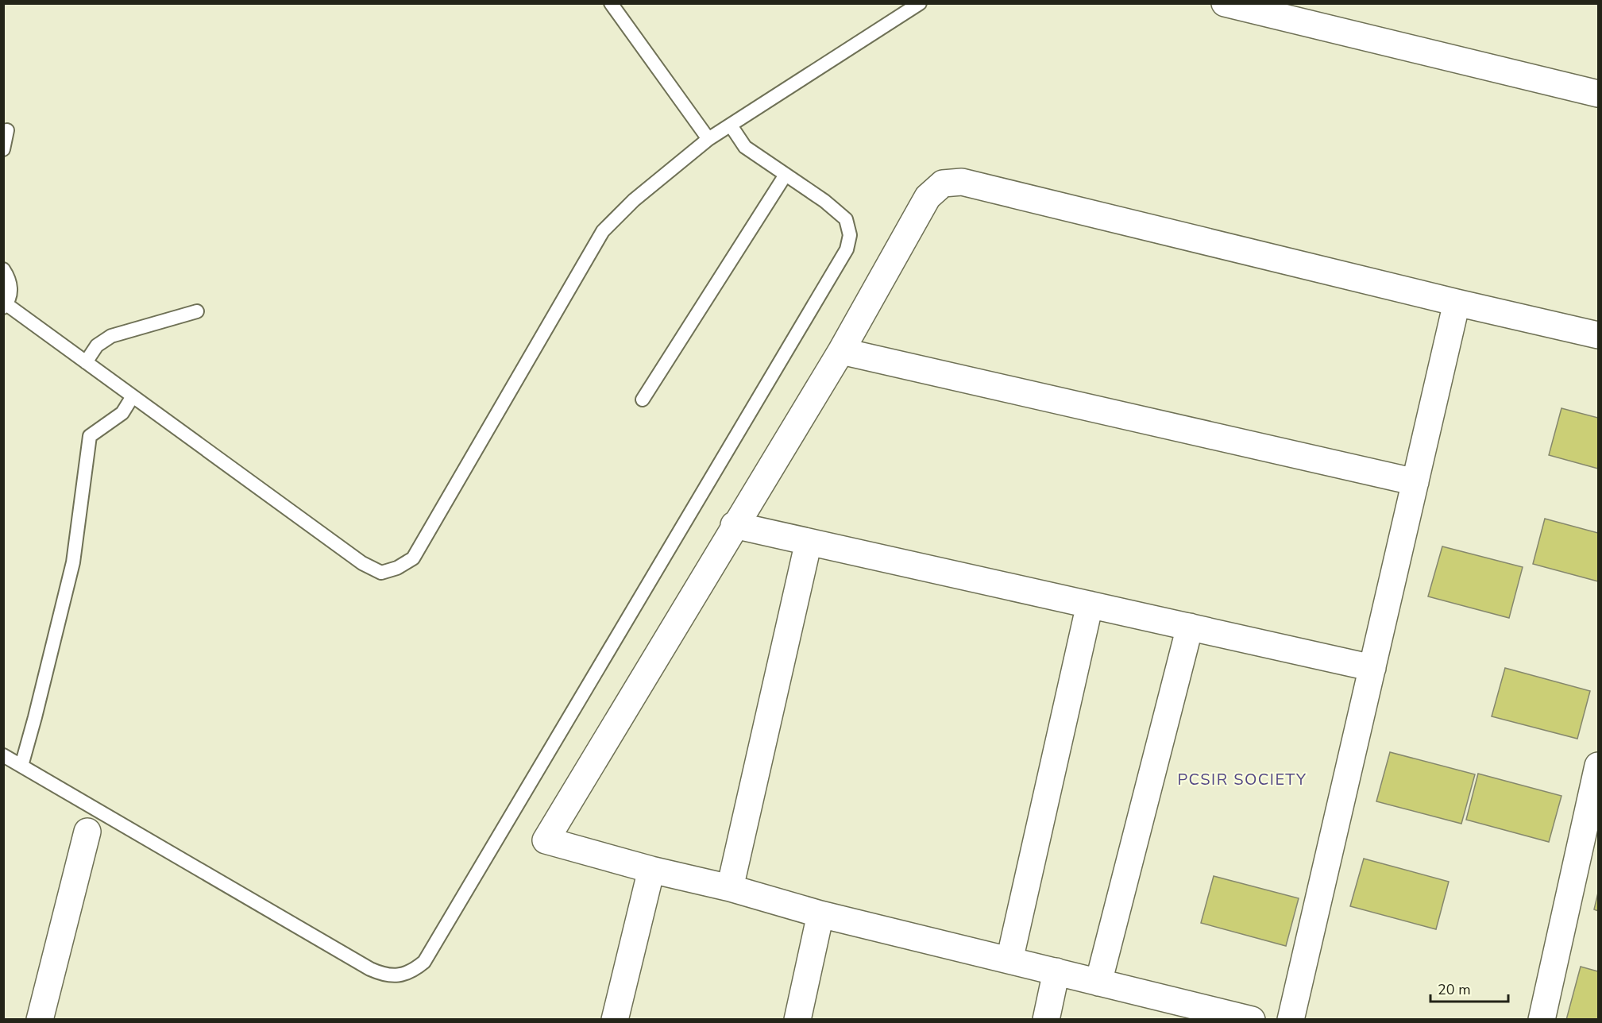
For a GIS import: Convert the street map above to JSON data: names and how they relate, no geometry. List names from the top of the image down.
{
  "districts": ["PCSIR SOCIETY"],
  "scale_bar": "20 m"
}
